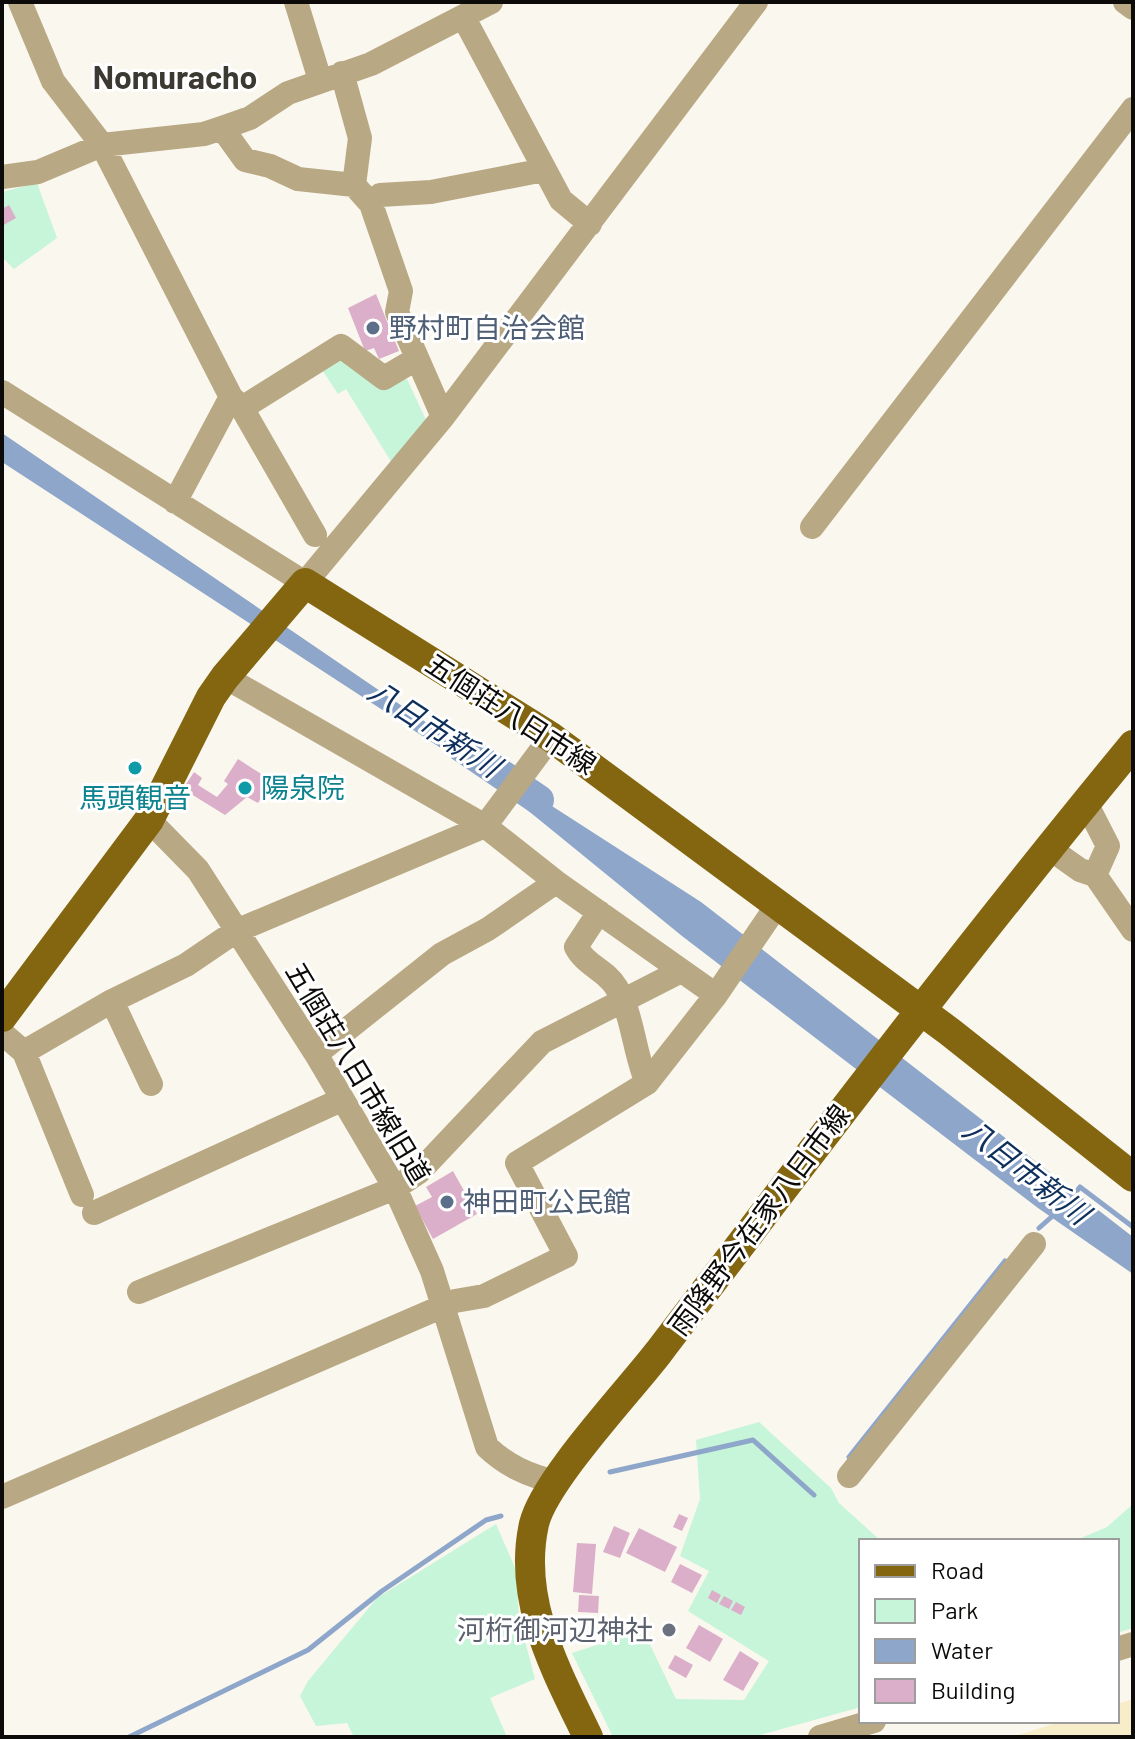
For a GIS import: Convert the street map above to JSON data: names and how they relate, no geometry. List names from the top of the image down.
{
  "streets": {
    "main road": ["五個荘八日市線", "雨降野今在家八日市線"],
    "street": ["五個荘八日市線旧道"]
  },
  "crossings": [
    ["五個荘八日市線", "雨降野今在家八日市線"],
    ["五個荘八日市線旧道", "雨降野今在家八日市線"]
  ],
  "districts": ["Nomuracho"],
  "water": ["八日市新川"],
  "places": [
    "野村町自治会館",
    "馬頭観音",
    "陽泉院",
    "神田町公民館",
    "河桁御河辺神社"
  ],
  "legend": [
    "Road",
    "Park",
    "Water",
    "Building"
  ]
}
